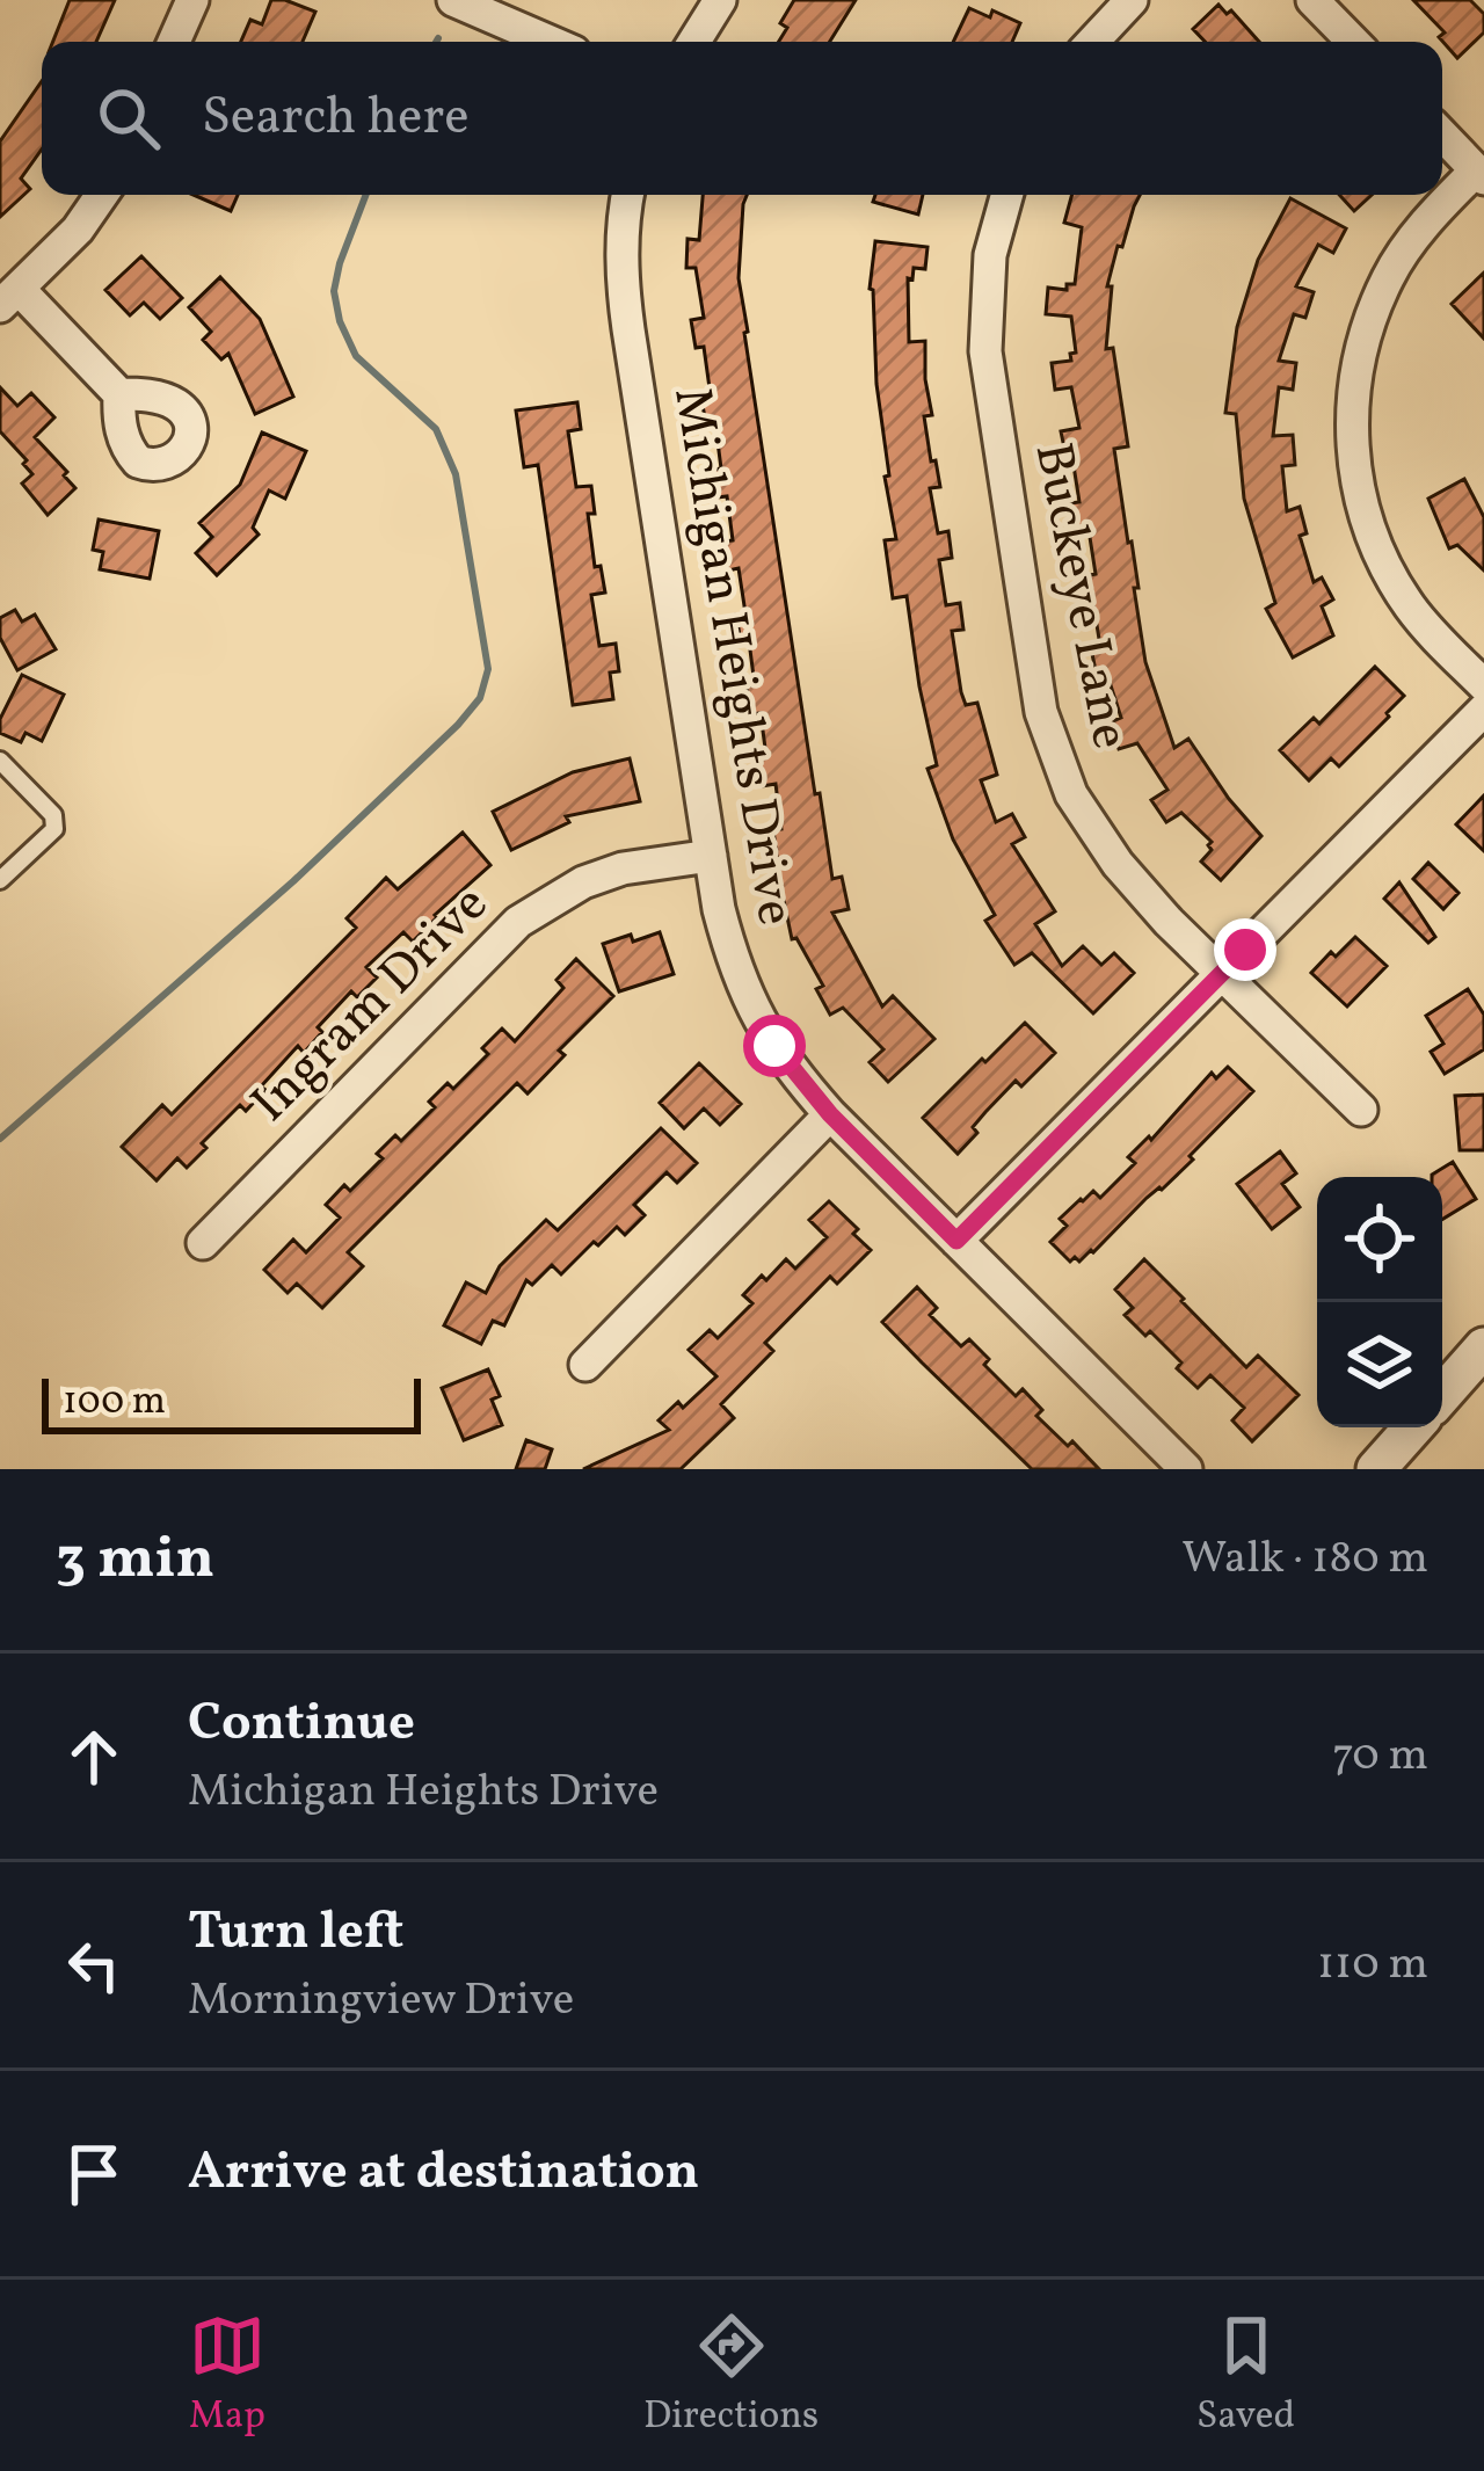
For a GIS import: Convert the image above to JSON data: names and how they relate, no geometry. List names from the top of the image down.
{
  "streets": {
    "street": ["Buckeye Lane", "Michigan Heights Drive", "Ingram Drive"]
  },
  "crossings": [
    ["Michigan Heights Drive", "Ingram Drive"]
  ],
  "scale_bar": "100 m",
  "page": {
    "search": "Search here",
    "scale": "100 m",
    "heading": ["3 min", "Walk · 180 m"],
    "list": [
      ["Continue", "Michigan Heights Drive", "70 m"],
      ["Turn left", "Morningview Drive", "110 m"],
      "Arrive at destination"
    ],
    "nav": ["Map", "Directions", "Saved"]
  }
}
